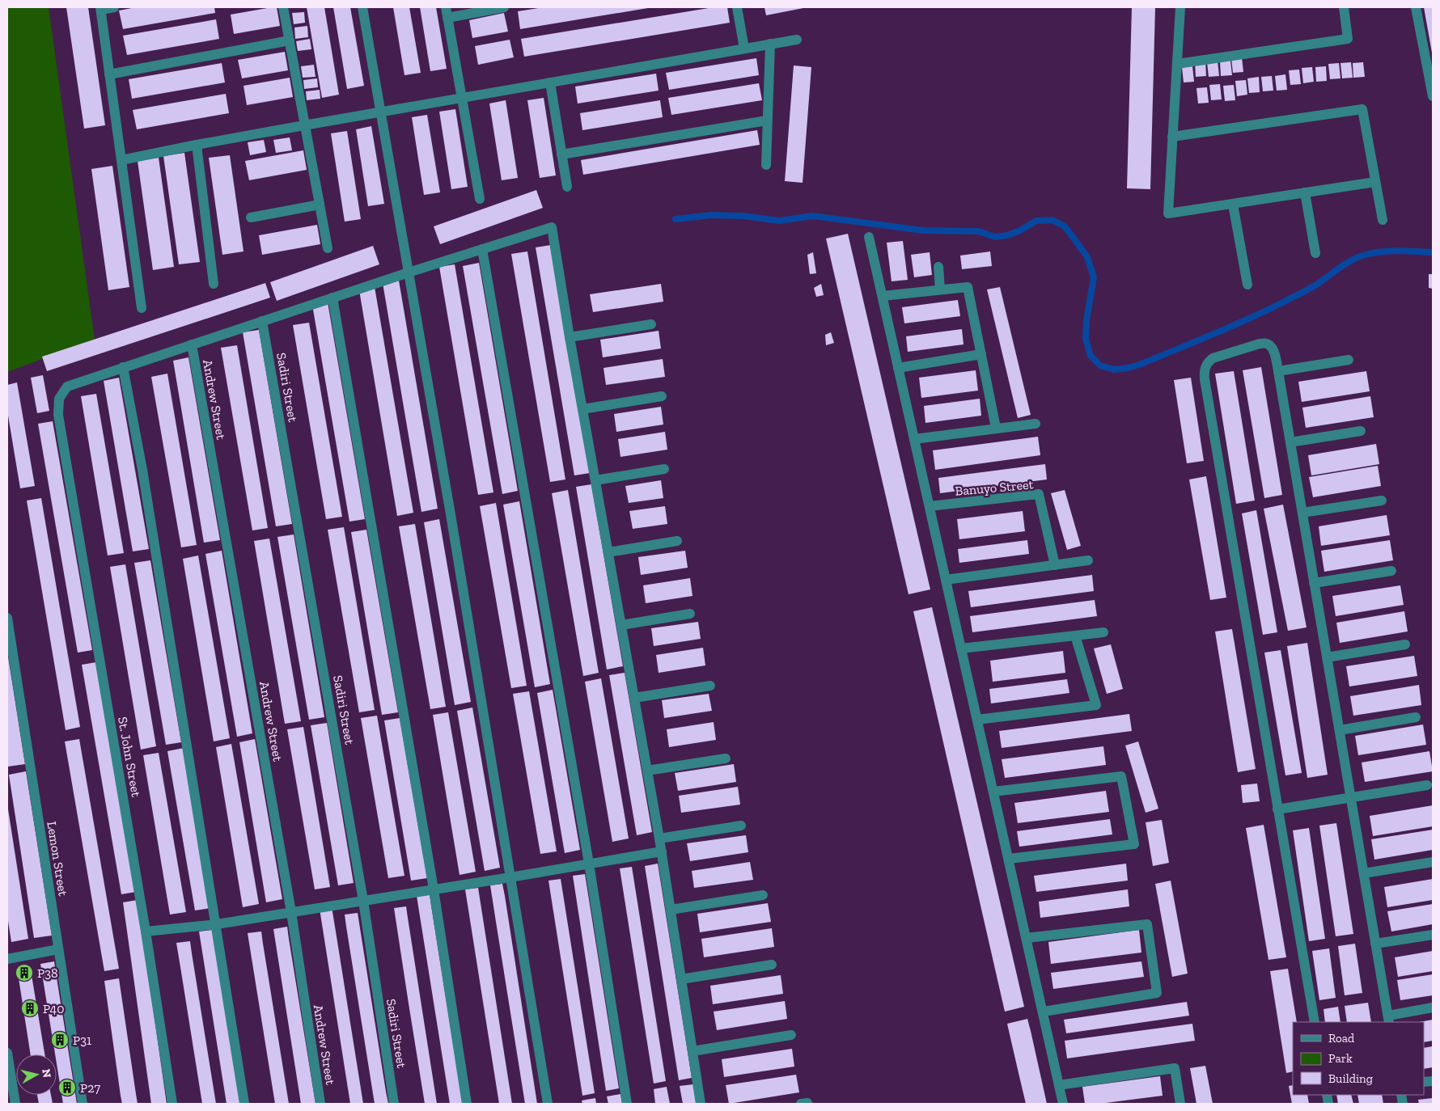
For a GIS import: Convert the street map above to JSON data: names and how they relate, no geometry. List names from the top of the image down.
{
  "streets": {
    "street": [
      "Sadiri Street",
      "Andrew Street",
      "Banuyo Street",
      "St. John Street",
      "Lemon Street"
    ]
  },
  "crossings": [
    ["Sadiri Street", "St. John Street"],
    ["Andrew Street", "St. John Street"]
  ],
  "places": {
    "building": [
      "P38",
      "P40",
      "P31",
      "P27"
    ]
  },
  "legend": ["Road", "Park", "Building"],
  "north": "right"
}
